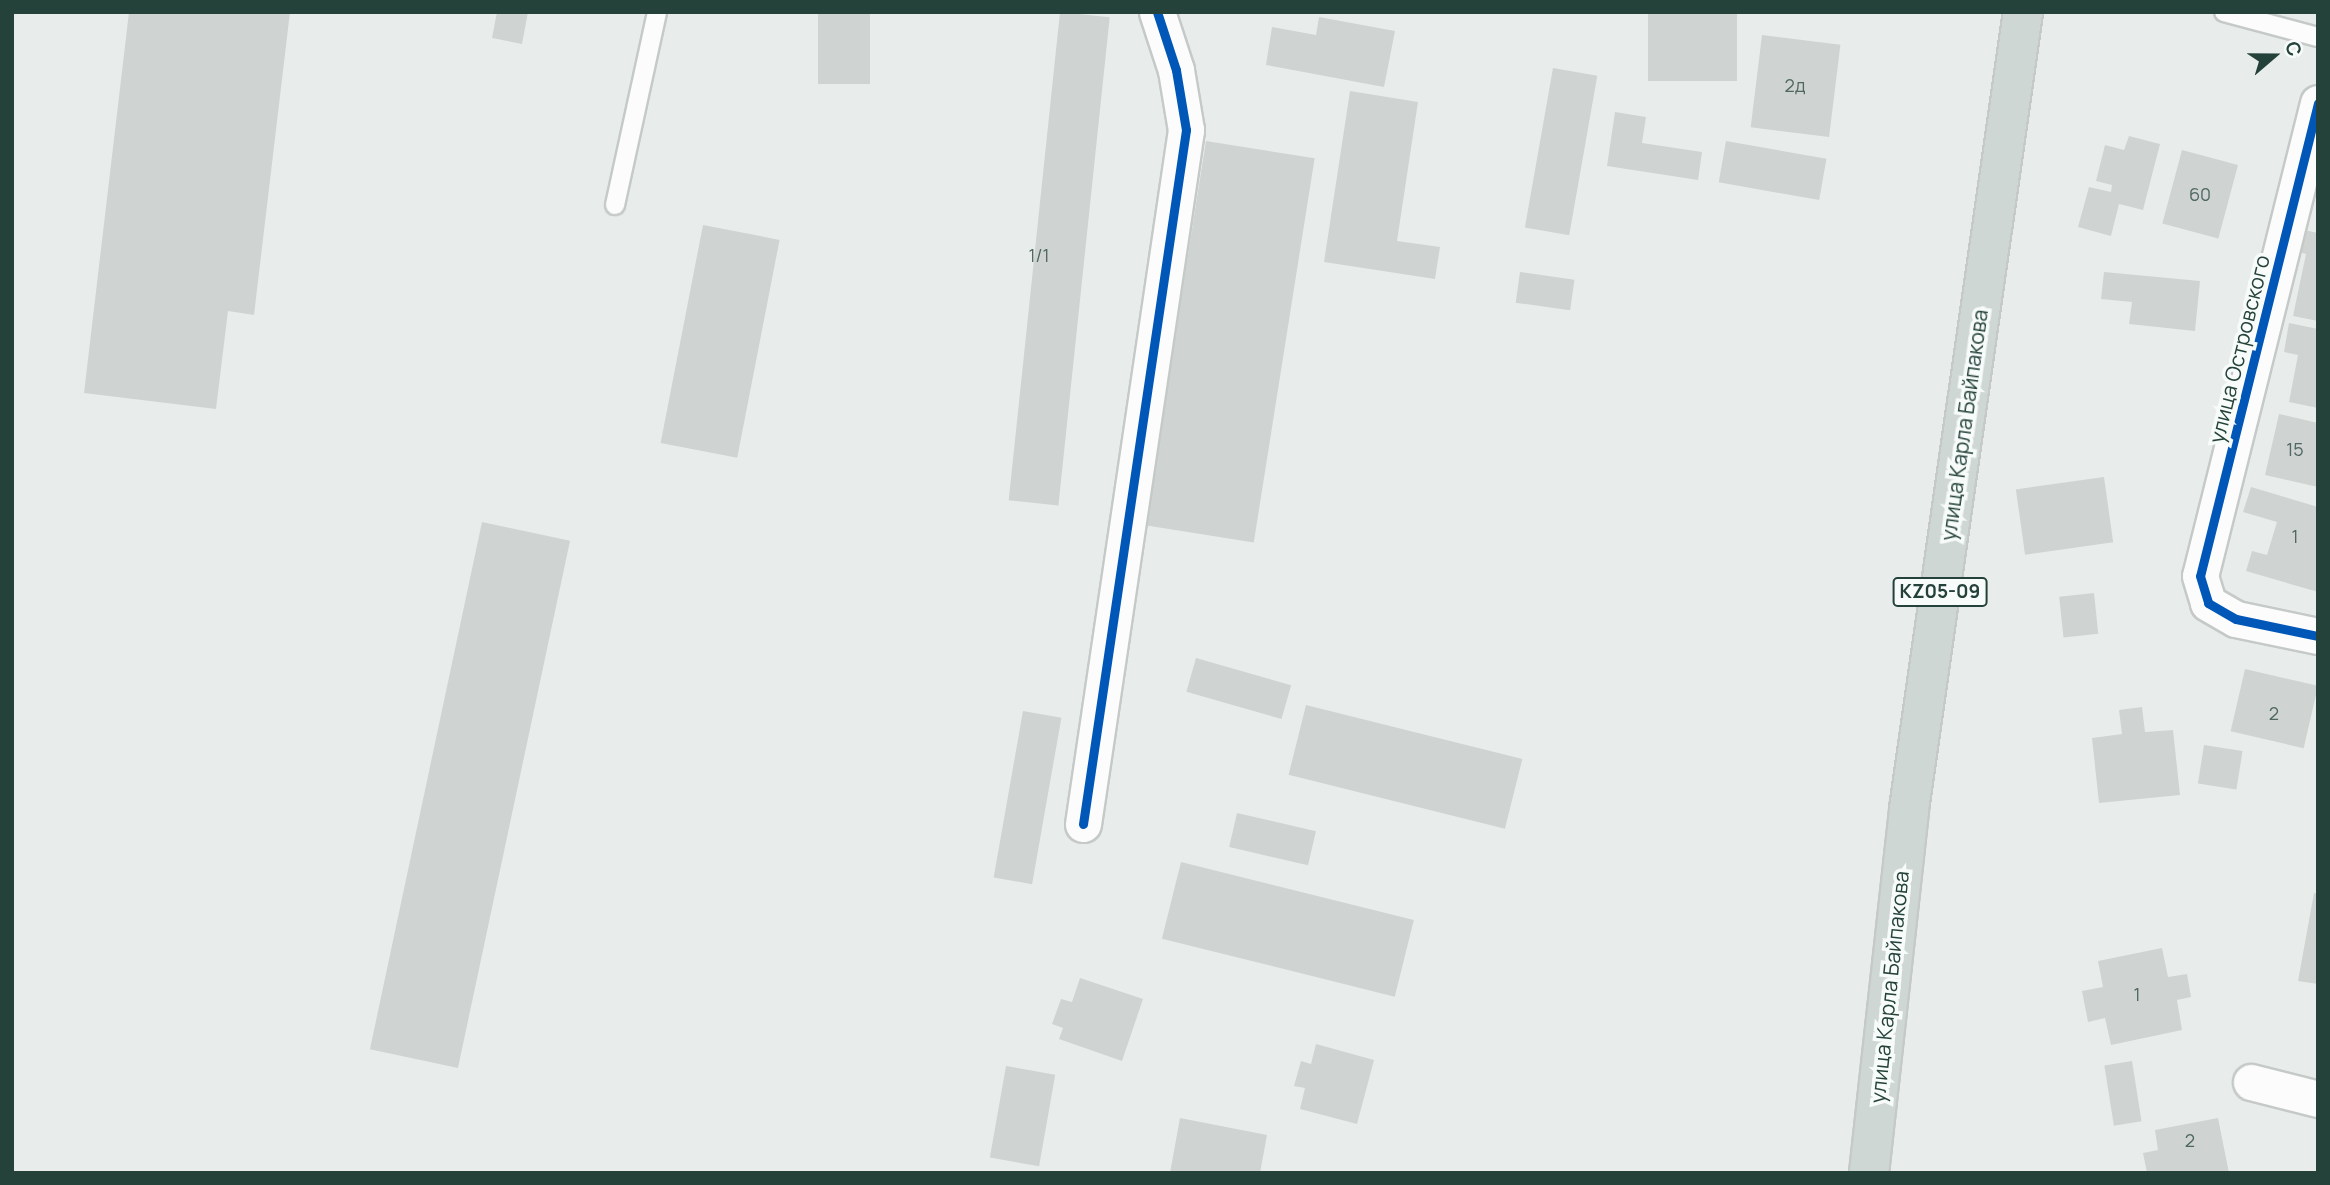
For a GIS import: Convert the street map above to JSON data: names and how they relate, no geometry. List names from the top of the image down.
{
  "streets": {
    "main road": ["улица Карла Байпакова", "KZ05-09"],
    "street": ["улица Островского"]
  },
  "house_numbers": [
    "2д",
    "60",
    "1/1",
    "15",
    "1",
    "2",
    "1",
    "2"
  ],
  "north": "right"
}
